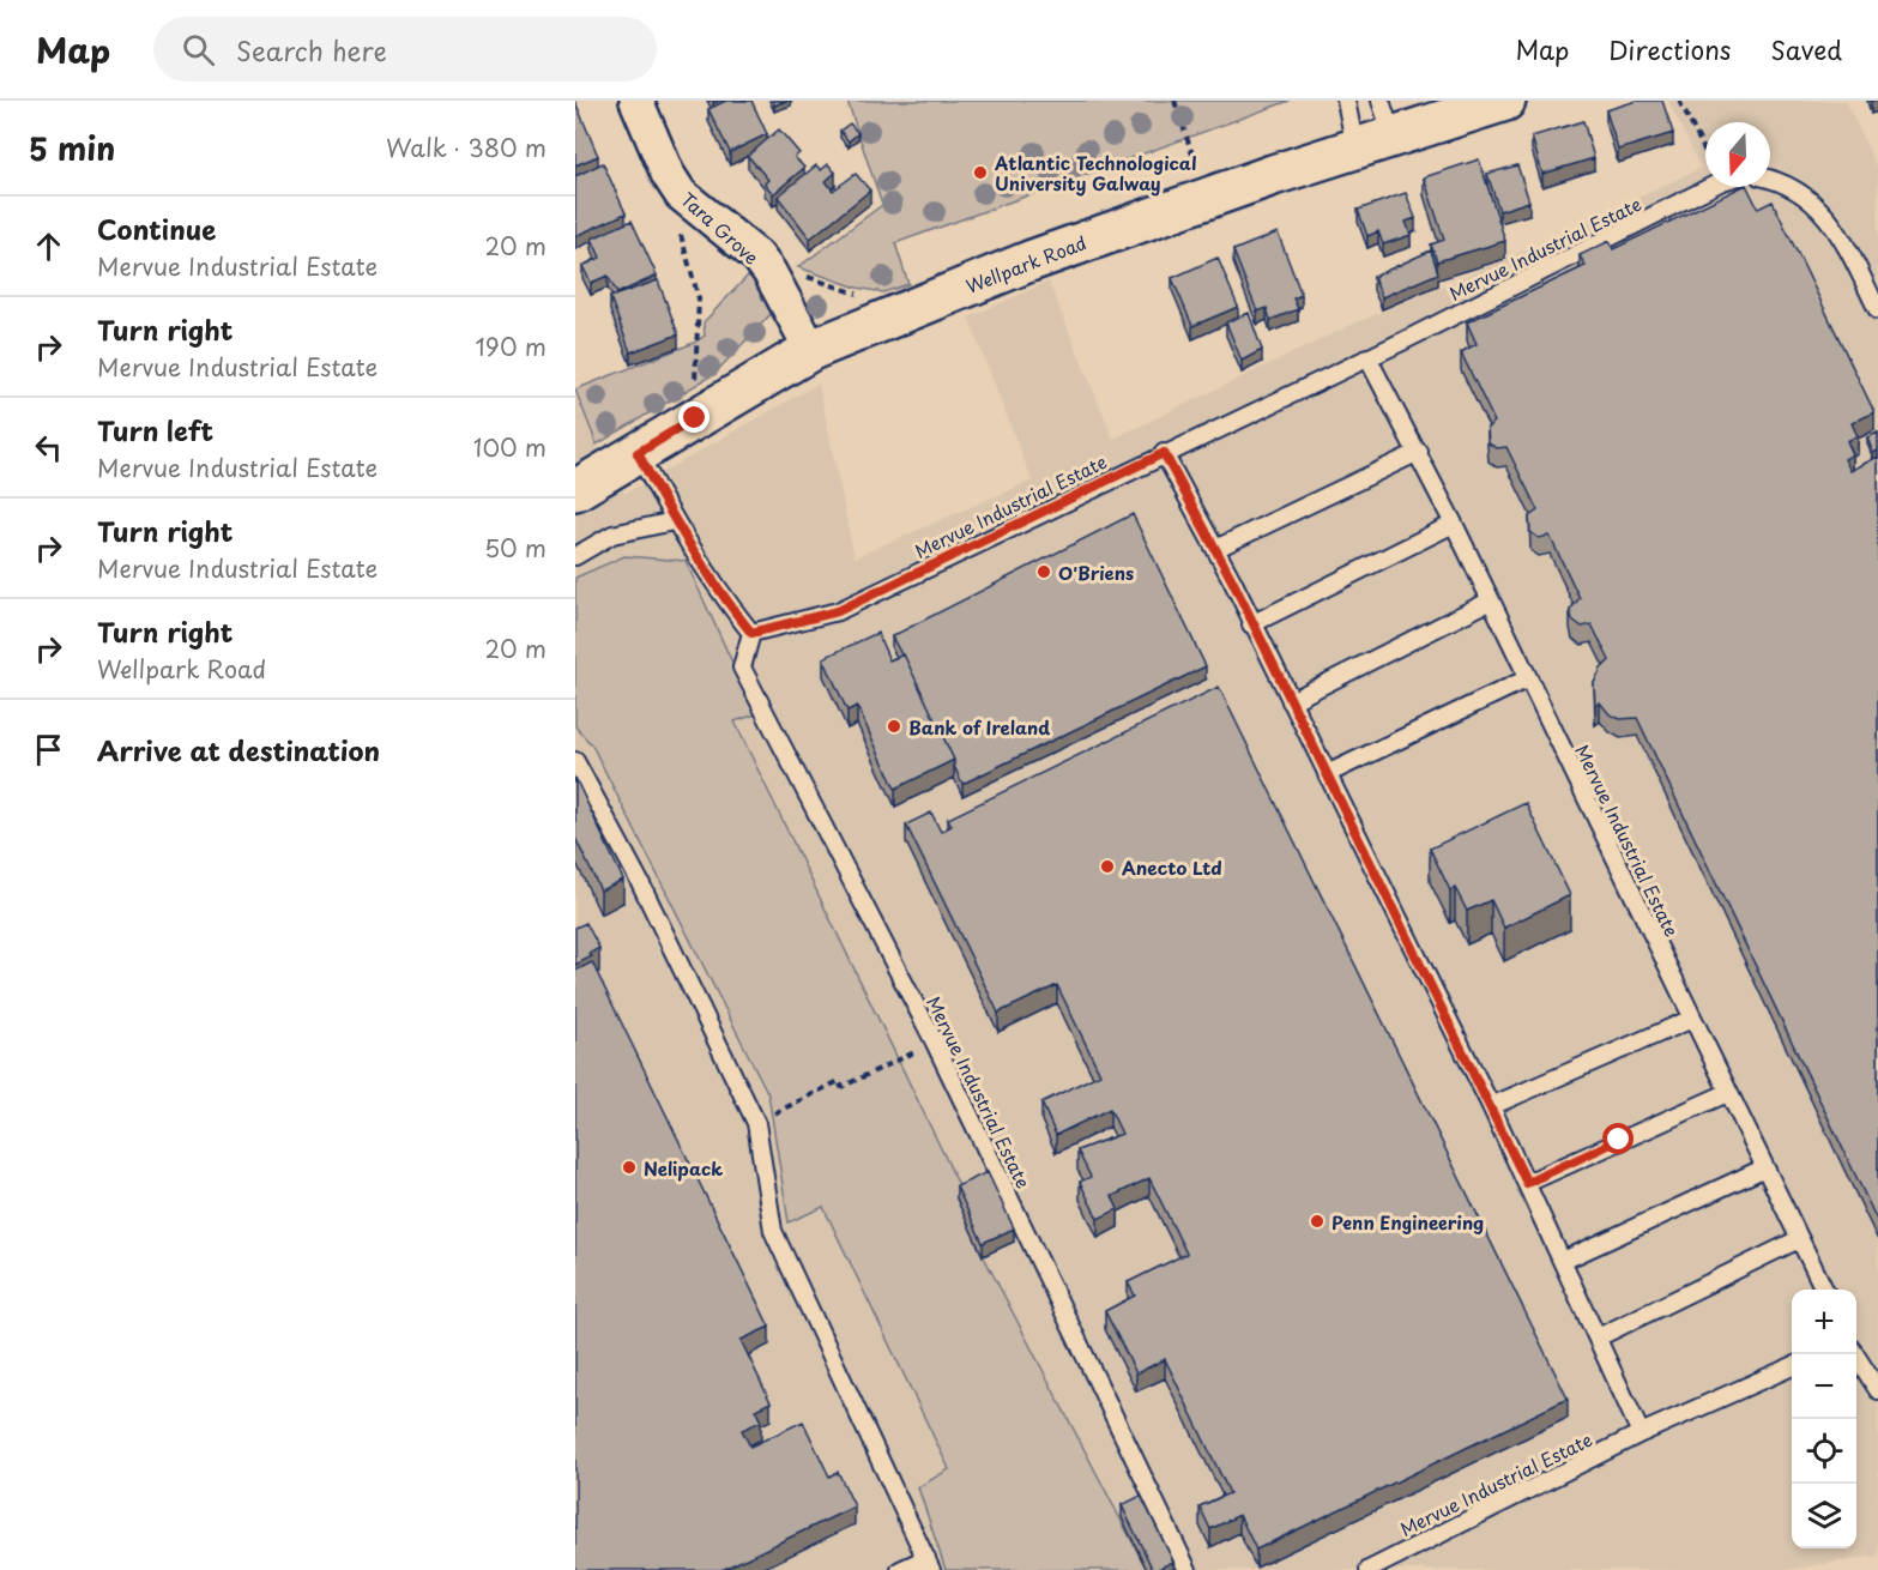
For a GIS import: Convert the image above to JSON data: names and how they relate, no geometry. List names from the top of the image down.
{
  "streets": {
    "main road": ["Wellpark Road"],
    "street": ["Tara Grove"],
    "lane": ["Mervue Industrial Estate"]
  },
  "crossings": [
    ["Tara Grove", "Wellpark Road"]
  ],
  "places": [
    "Atlantic Technological University Galway",
    "O'Briens",
    "Bank of Ireland",
    "Anecto Ltd",
    "Nelipack",
    "Penn Engineering"
  ],
  "north": "bottom",
  "page": {
    "header": "Map",
    "search": "Search here",
    "nav": ["Map", "Directions", "Saved"],
    "heading": ["5 min", "Walk · 380 m"],
    "list": [
      ["Continue", "Mervue Industrial Estate", "20 m"],
      ["Turn right", "Mervue Industrial Estate", "190 m"],
      ["Turn left", "Mervue Industrial Estate", "100 m"],
      ["Turn right", "Mervue Industrial Estate", "50 m"],
      ["Turn right", "Wellpark Road", "20 m"],
      "Arrive at destination"
    ],
    "map_buttons": ["+", "−"]
  }
}
